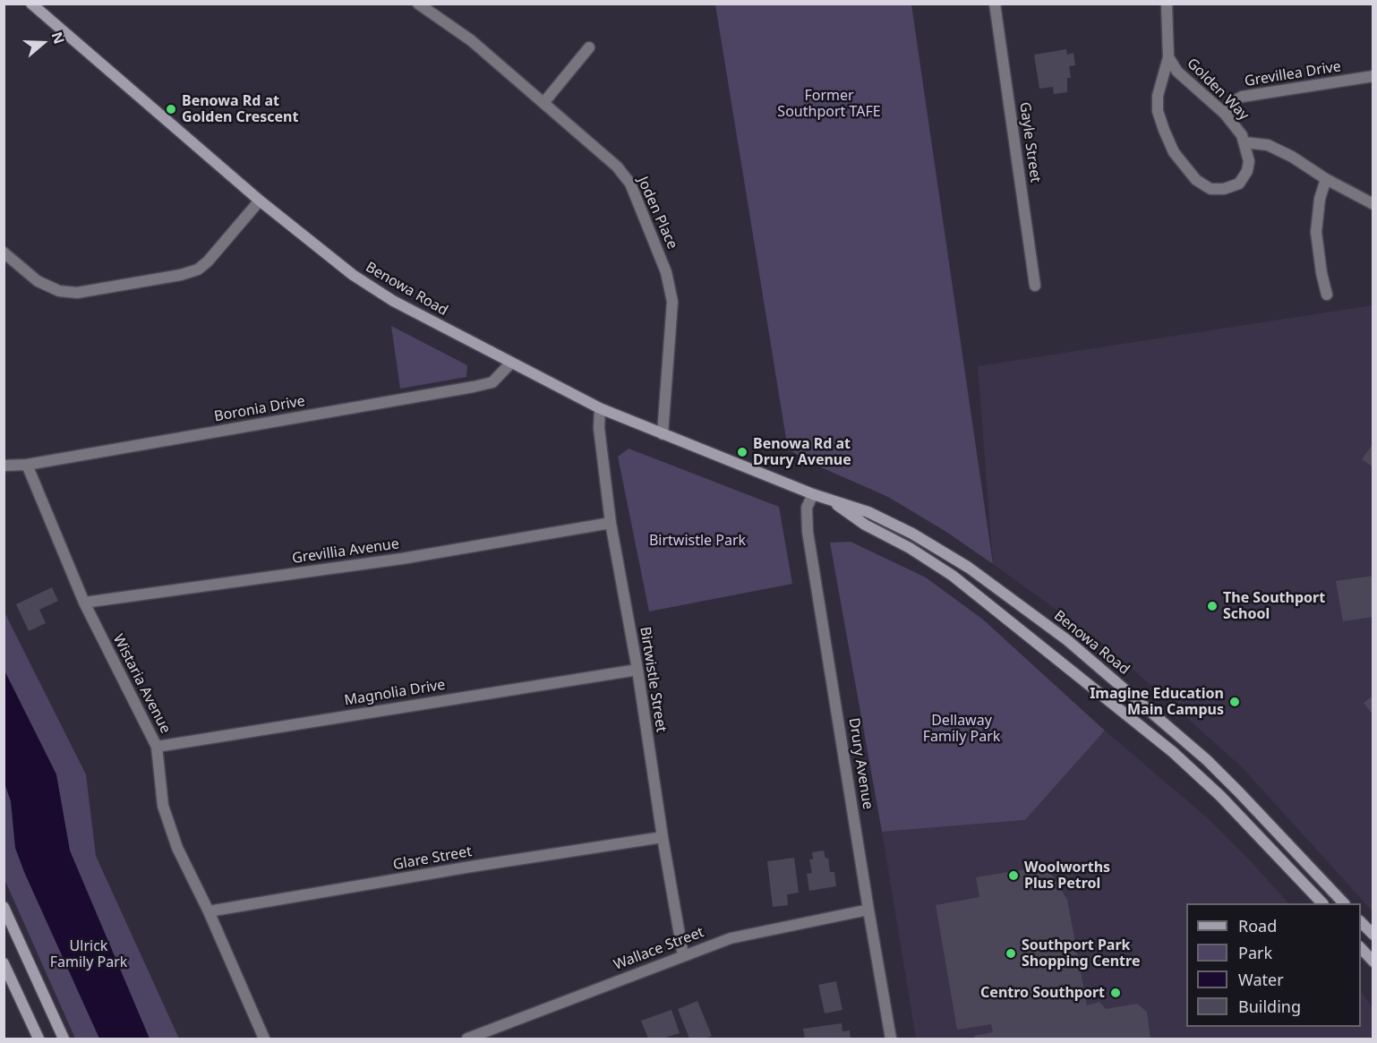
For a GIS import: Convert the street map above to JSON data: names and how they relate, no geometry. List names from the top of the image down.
{
  "streets": {
    "main road": ["Benowa Road"],
    "street": [
      "Grevillea Drive",
      "Golden Way",
      "Gayle Street",
      "Joden Place",
      "Boronia Drive",
      "Grevillia Avenue",
      "Birtwistle Street",
      "Wistaria Avenue",
      "Magnolia Drive",
      "Drury Avenue",
      "Glare Street",
      "Wallace Street"
    ]
  },
  "crossings": [
    ["Grevillea Drive", "Golden Way"],
    ["Joden Place", "Benowa Road"],
    ["Benowa Road", "Boronia Drive"],
    ["Benowa Road", "Birtwistle Street"],
    ["Benowa Road", "Drury Avenue"],
    ["Boronia Drive", "Wistaria Avenue"],
    ["Grevillia Avenue", "Birtwistle Street"],
    ["Grevillia Avenue", "Wistaria Avenue"],
    ["Birtwistle Street", "Magnolia Drive"],
    ["Birtwistle Street", "Glare Street"],
    ["Birtwistle Street", "Wallace Street"],
    ["Wistaria Avenue", "Magnolia Drive"],
    ["Wistaria Avenue", "Glare Street"],
    ["Drury Avenue", "Wallace Street"]
  ],
  "parks": [
    "Former Southport TAFE",
    "Birtwistle Park",
    "Dellaway Family Park",
    "Ulrick Family Park"
  ],
  "places": [
    "Benowa Rd at Golden Crescent",
    "Benowa Rd at Drury Avenue",
    "The Southport School",
    "Imagine Education Main Campus",
    "Woolworths Plus Petrol",
    "Southport Park Shopping Centre",
    "Centro Southport"
  ],
  "legend": [
    "Road",
    "Park",
    "Water",
    "Building"
  ],
  "north": "right"
}
